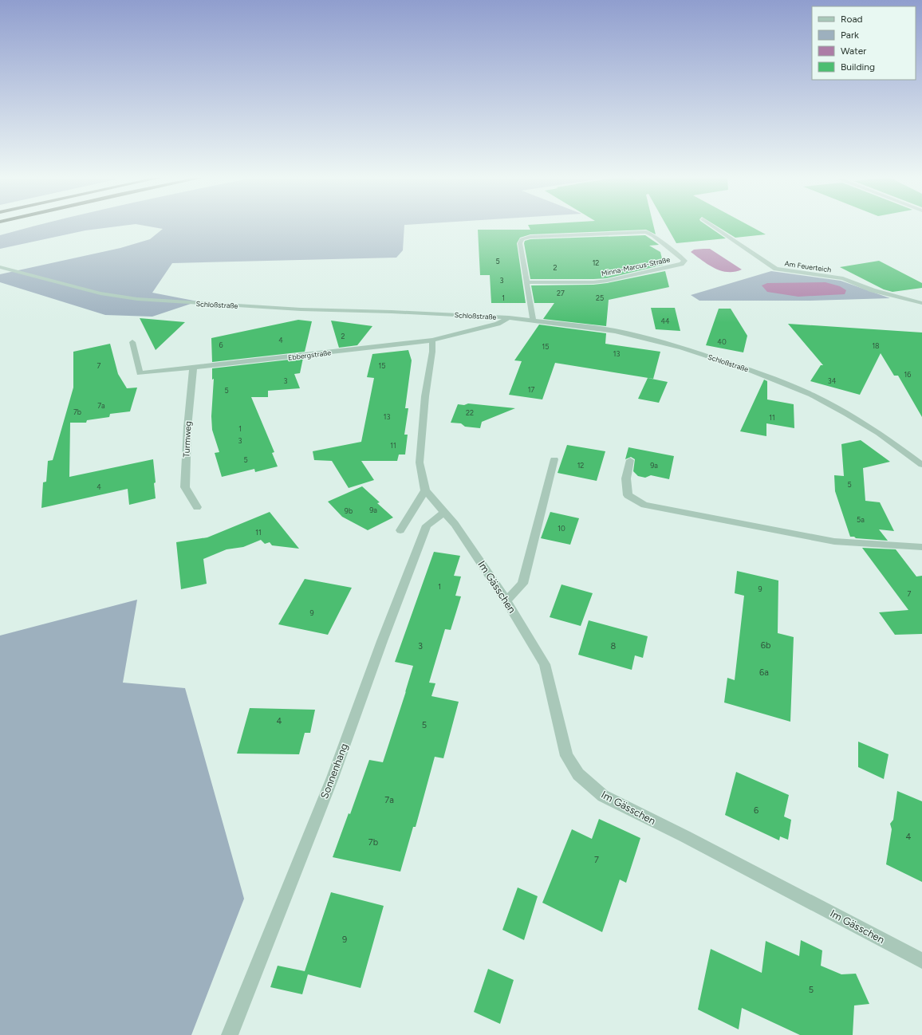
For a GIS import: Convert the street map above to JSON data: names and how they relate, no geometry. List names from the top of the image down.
{
  "streets": {
    "street": [
      "Minna-Marcus-Straße",
      "Am Feuerteich",
      "Schloßstraße",
      "Ebbergstraße",
      "Turmweg",
      "Im Gässchen",
      "Sonnenhang"
    ]
  },
  "crossings": [
    ["Minna-Marcus-Straße", "Schloßstraße"],
    ["Schloßstraße", "Ebbergstraße"],
    ["Ebbergstraße", "Turmweg"],
    ["Ebbergstraße", "Im Gässchen"],
    ["Im Gässchen", "Sonnenhang"]
  ],
  "house_numbers": [
    "5",
    "12",
    "2",
    "3",
    "27",
    "1",
    "25",
    "44",
    "2",
    "4",
    "40",
    "6",
    "18",
    "15",
    "13",
    "7",
    "15",
    "16",
    "3",
    "34",
    "17",
    "5",
    "7a",
    "7b",
    "22",
    "13",
    "11",
    "1",
    "3",
    "11",
    "5",
    "12",
    "9a",
    "5",
    "4",
    "9a",
    "9b",
    "5a",
    "10",
    "11",
    "1",
    "9",
    "7",
    "9",
    "6b",
    "3",
    "8",
    "6a",
    "4",
    "5",
    "7a",
    "6",
    "4",
    "7b",
    "7",
    "9",
    "5"
  ],
  "legend": [
    "Road",
    "Park",
    "Water",
    "Building"
  ]
}
